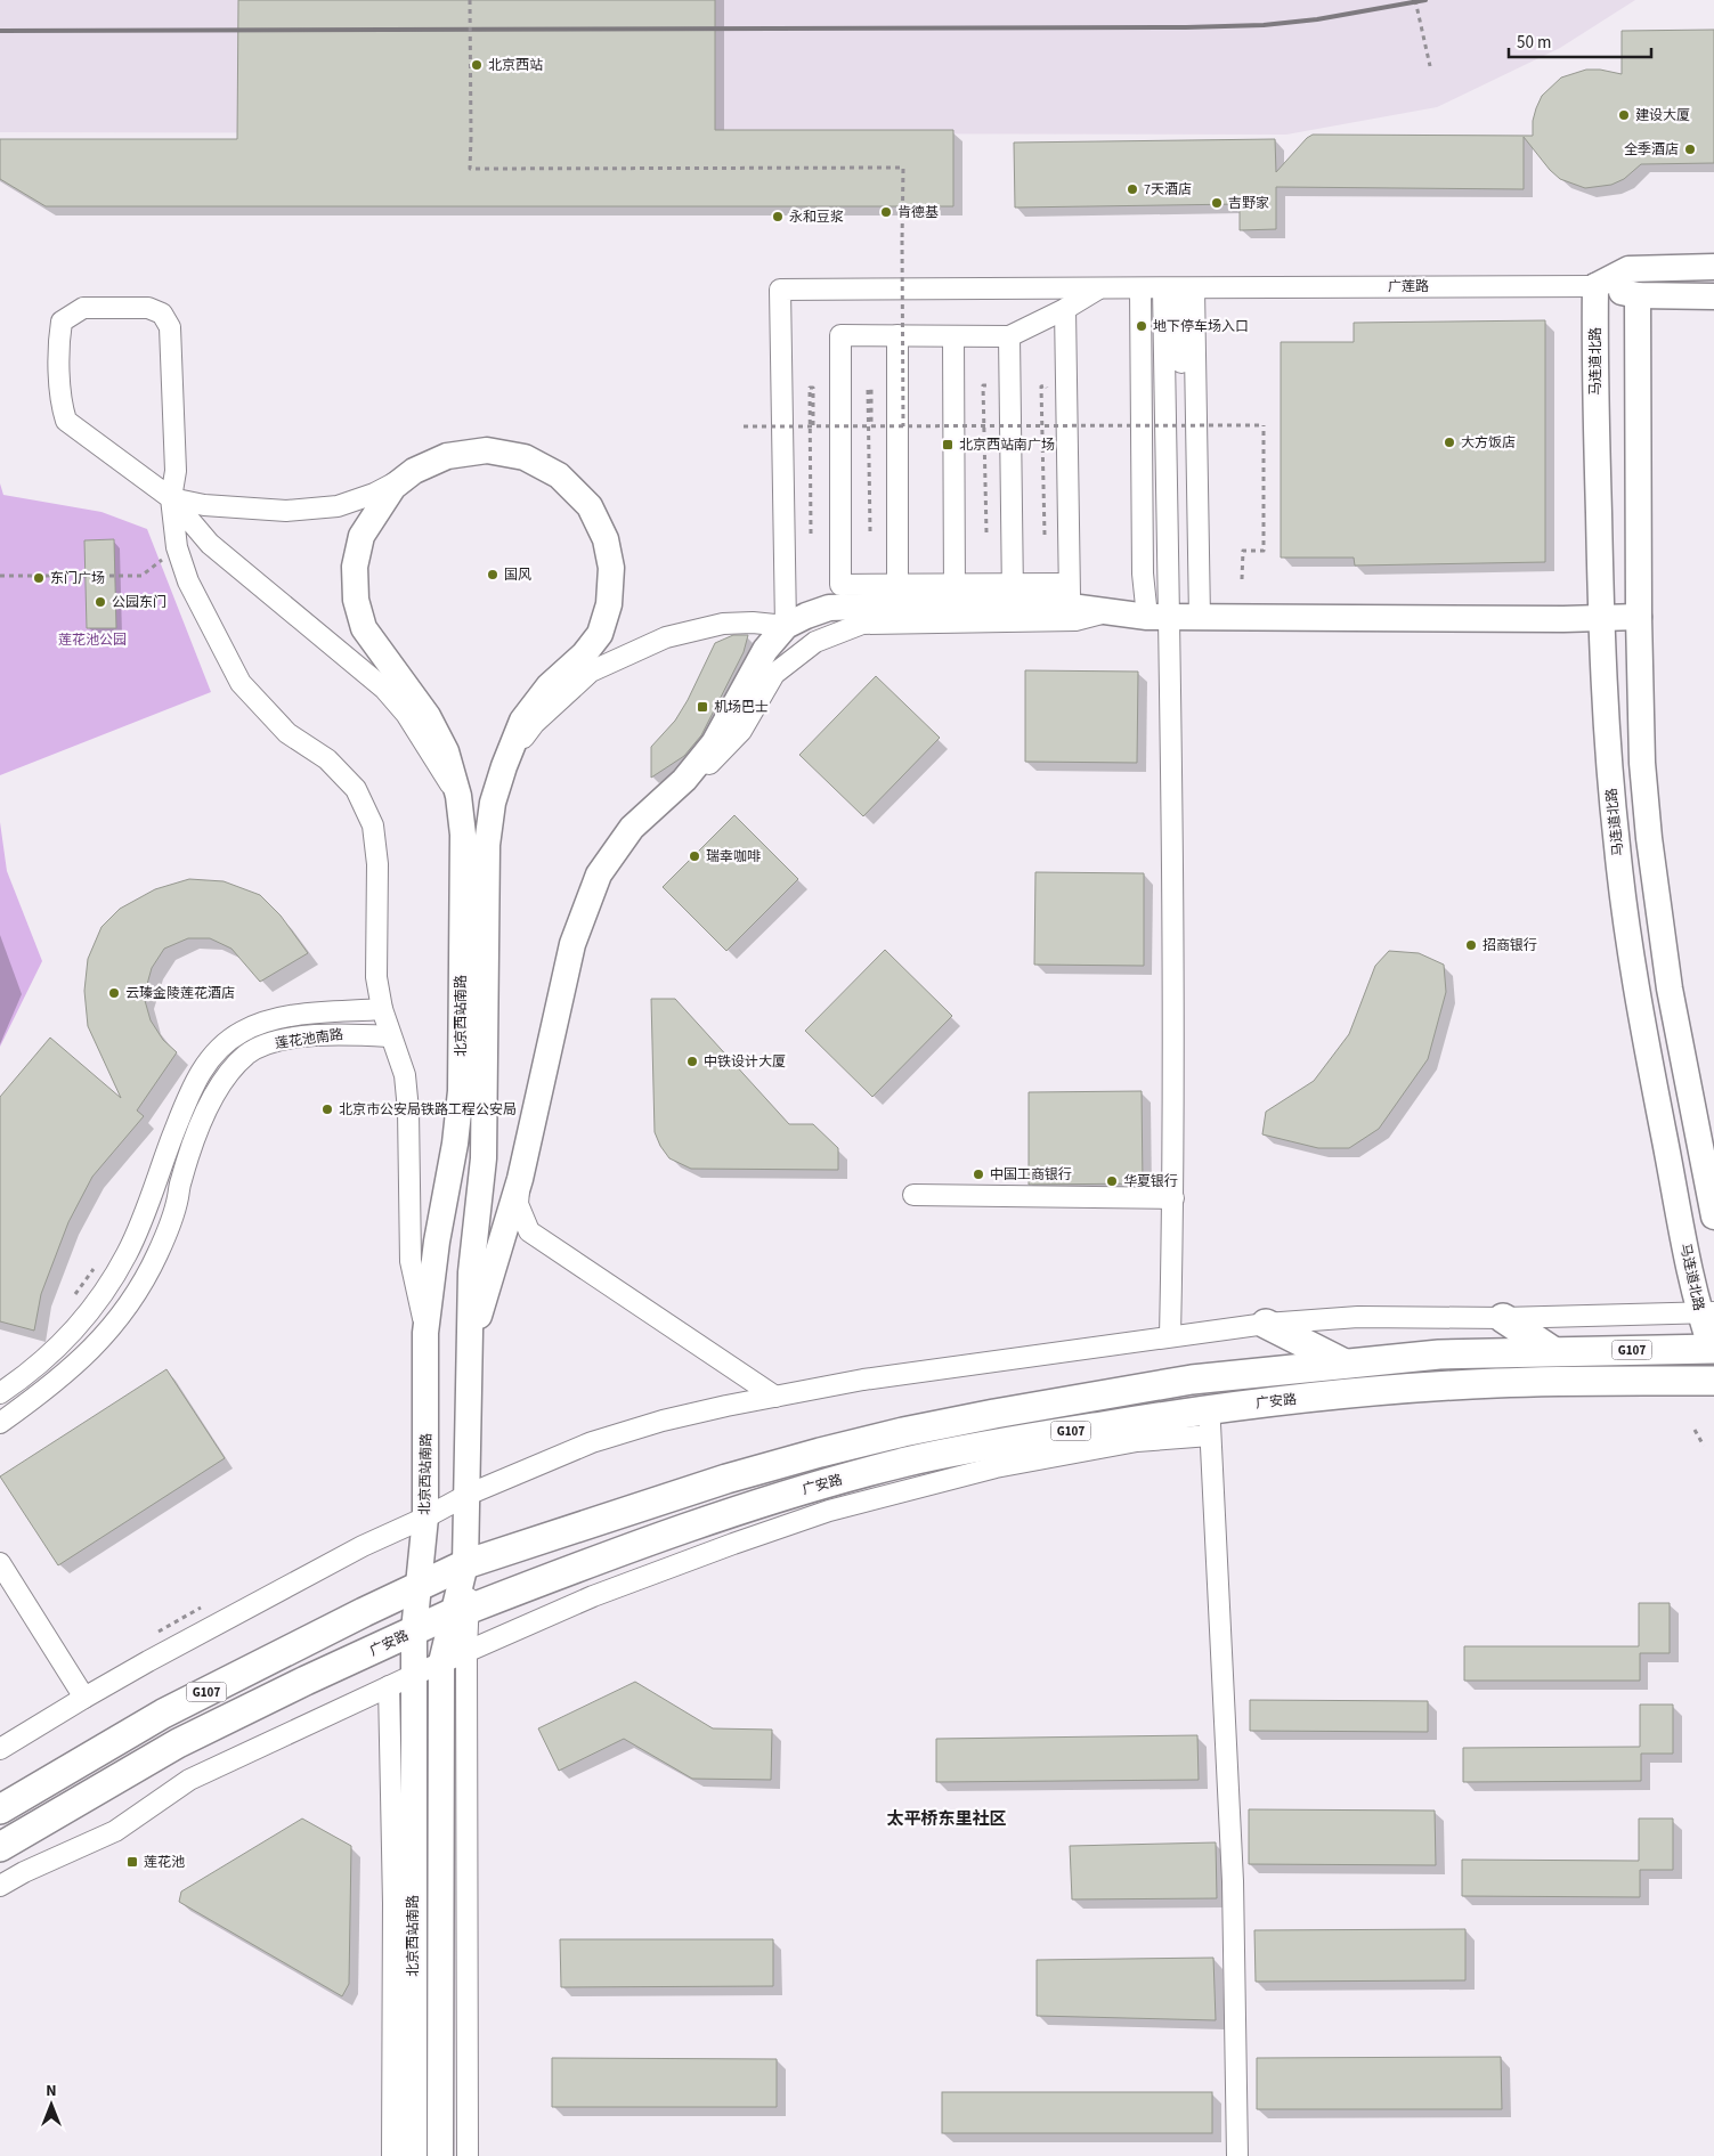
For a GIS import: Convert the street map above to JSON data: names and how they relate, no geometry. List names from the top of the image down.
{
  "streets": {
    "highway": ["G107", "广安路"],
    "main road": ["广莲路", "马连道北路", "北京西站南路"],
    "street": ["莲花池南路"]
  },
  "crossings": [
    ["广莲路", "马连道北路"],
    ["马连道北路", "G107"],
    ["北京西站南路", "G107"],
    ["北京西站南路", "广安路"]
  ],
  "districts": ["太平桥东里社区"],
  "parks": ["莲花池公园"],
  "places": {
    "other": [
      "北京西站",
      "建设大厦",
      "全季酒店",
      "7天酒店",
      "吉野家",
      "肯德基",
      "永和豆浆",
      "地下停车场入口",
      "大方饭店",
      "国风",
      "东门广场",
      "公园东门",
      "瑞幸咖啡",
      "招商银行",
      "云瑧金陵莲花酒店",
      "中铁设计大厦",
      "北京市公安局铁路工程公安局",
      "中国工商银行",
      "华夏银行"
    ],
    "transit": ["北京西站南广场", "机场巴士", "莲花池"]
  },
  "scale_bar": "50 m",
  "north": "top"
}
